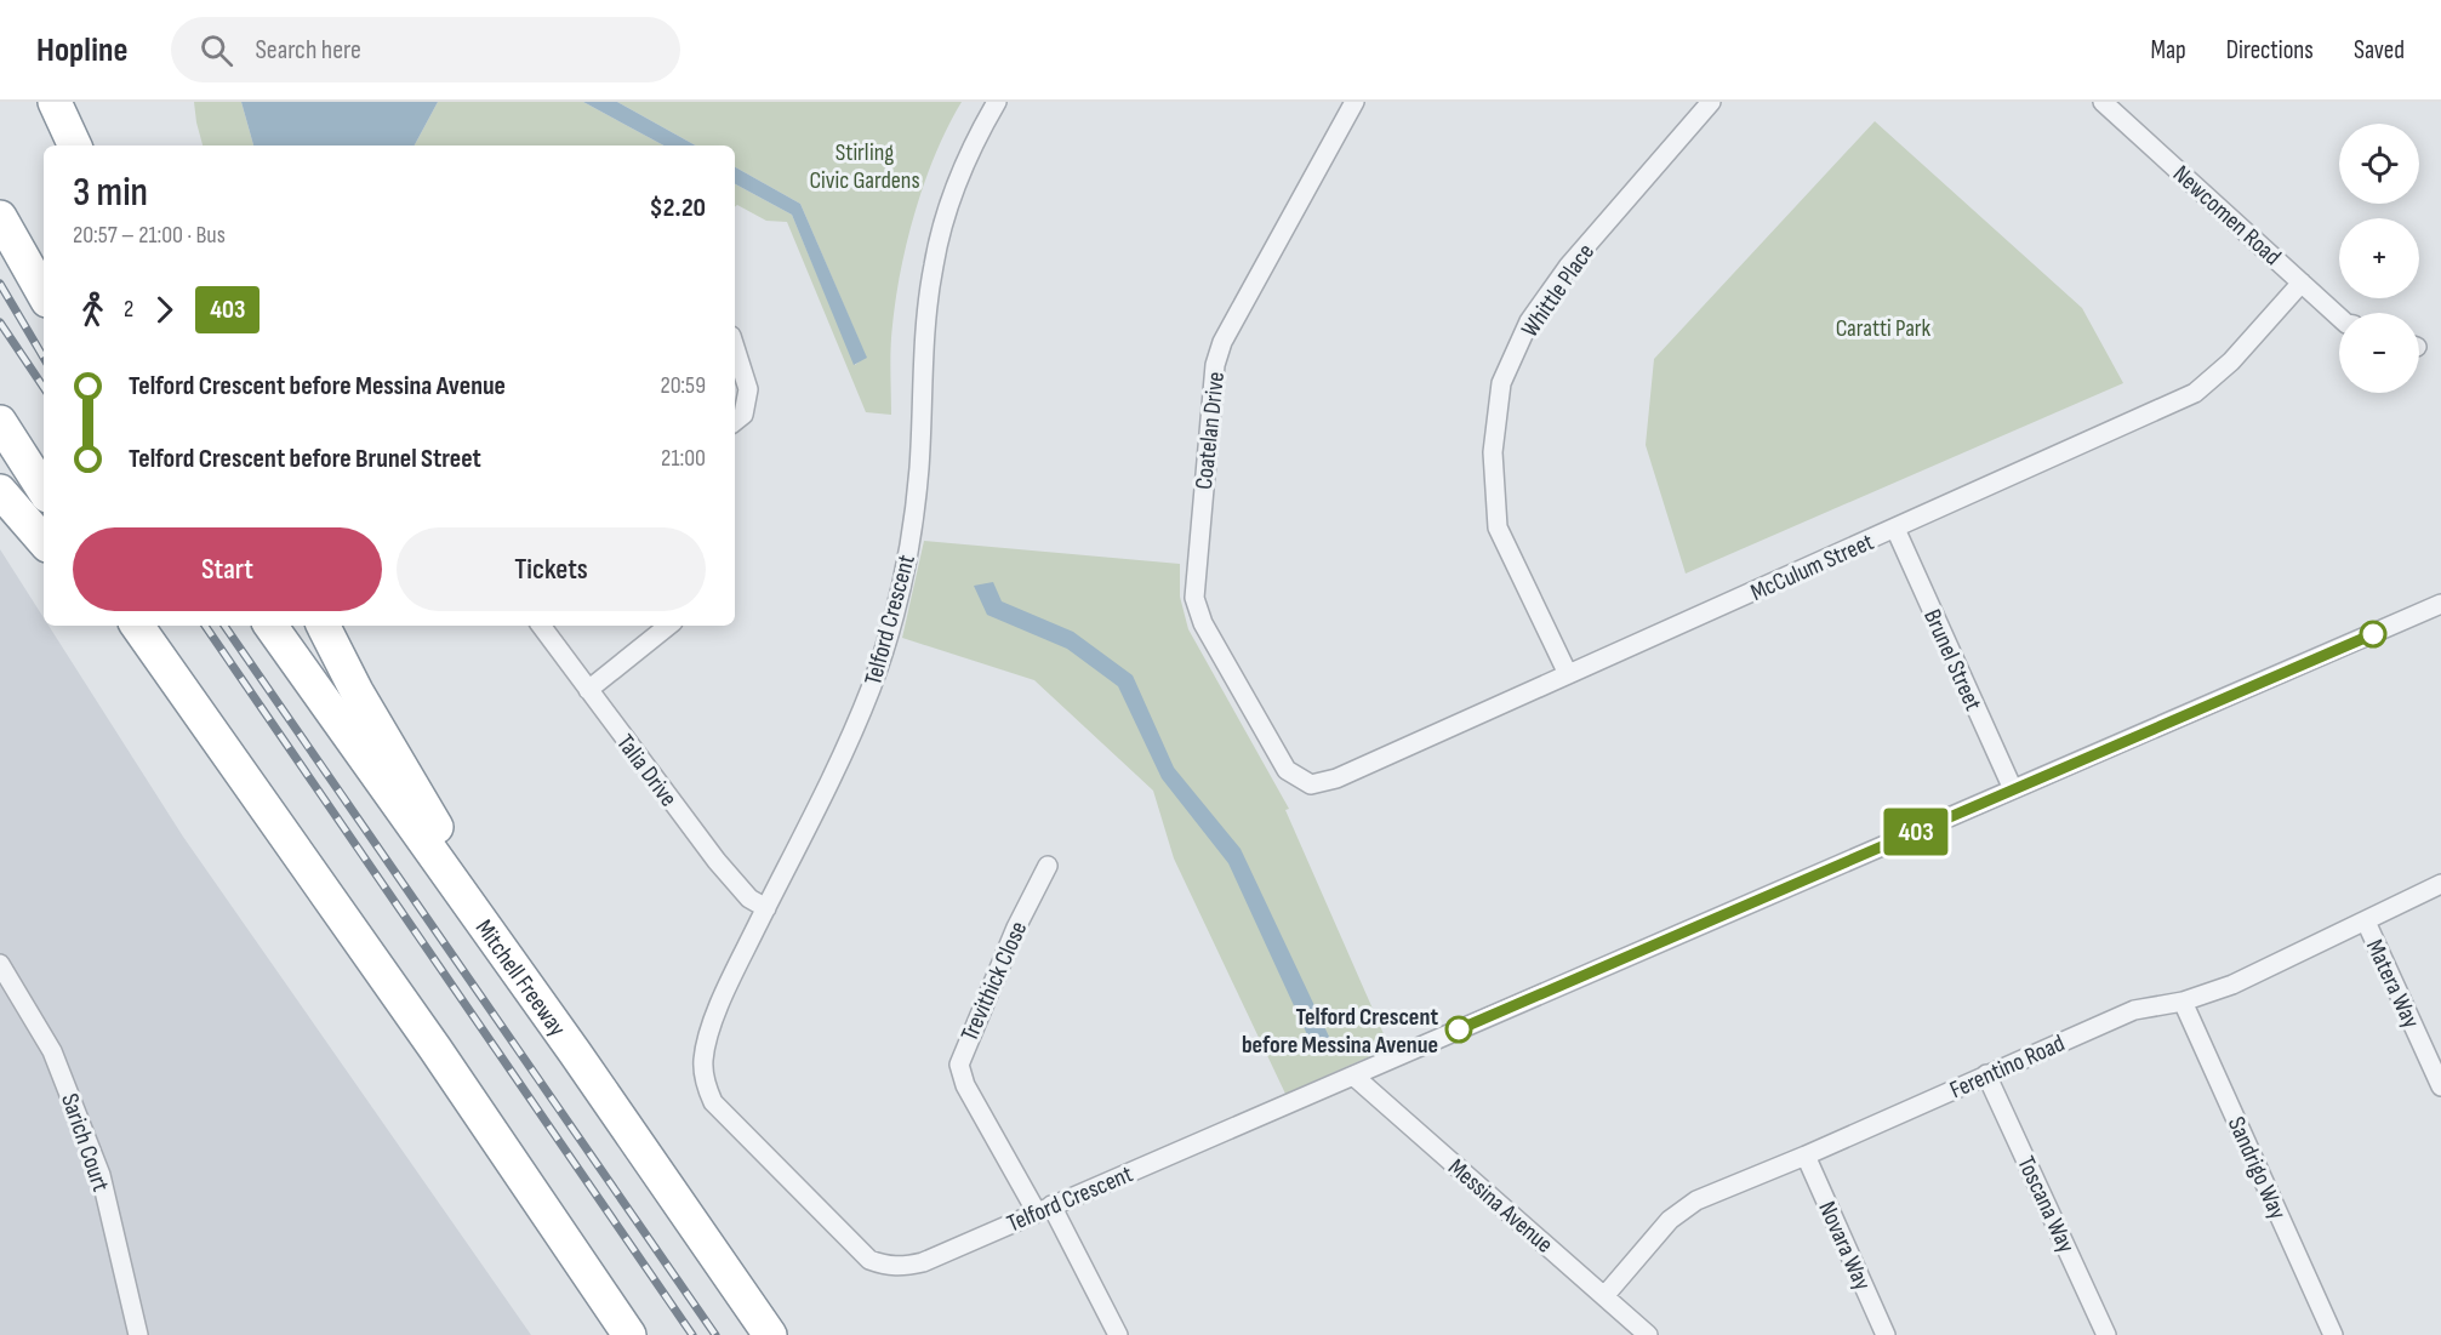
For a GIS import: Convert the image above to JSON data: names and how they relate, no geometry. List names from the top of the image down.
{
  "streets": {
    "highway": ["Mitchell Freeway"],
    "street": [
      "Newcomen Road",
      "Whittle Place",
      "Coatelan Drive",
      "McCulum Street",
      "Telford Crescent",
      "Brunel Street",
      "Talia Drive",
      "Trevithick Close",
      "Matera Way",
      "Ferentino Road",
      "Sarich Court",
      "Sandrigo Way",
      "Toscana Way",
      "Messina Avenue",
      "Novara Way"
    ]
  },
  "crossings": [
    ["Newcomen Road", "McCulum Street"],
    ["Whittle Place", "McCulum Street"],
    ["Coatelan Drive", "McCulum Street"],
    ["McCulum Street", "Brunel Street"],
    ["Telford Crescent", "Brunel Street"],
    ["Telford Crescent", "Talia Drive"],
    ["Telford Crescent", "Trevithick Close"],
    ["Telford Crescent", "Messina Avenue"],
    ["Matera Way", "Ferentino Road"],
    ["Ferentino Road", "Sandrigo Way"],
    ["Ferentino Road", "Toscana Way"],
    ["Ferentino Road", "Messina Avenue"],
    ["Ferentino Road", "Novara Way"]
  ],
  "parks": ["Stirling Civic Gardens", "Caratti Park"],
  "places": ["Telford Crescent before Messina Avenue"],
  "lines": ["bus line 403"],
  "page": {
    "header": "Hopline",
    "search": "Search here",
    "nav": ["Map", "Directions", "Saved"],
    "on_map": "403",
    "map_buttons": ["+", "−"],
    "heading": ["3 min", "20:57 – 21:00 · Bus", "$2.20"],
    "legs": ["2", "403"],
    "list": [
      {
        "name": "Telford Crescent before Messina Avenue",
        "value": "20:59"
      },
      {
        "name": "Telford Crescent before Brunel Street",
        "value": "21:00"
      }
    ],
    "buttons": ["Start", "Tickets"]
  }
}
